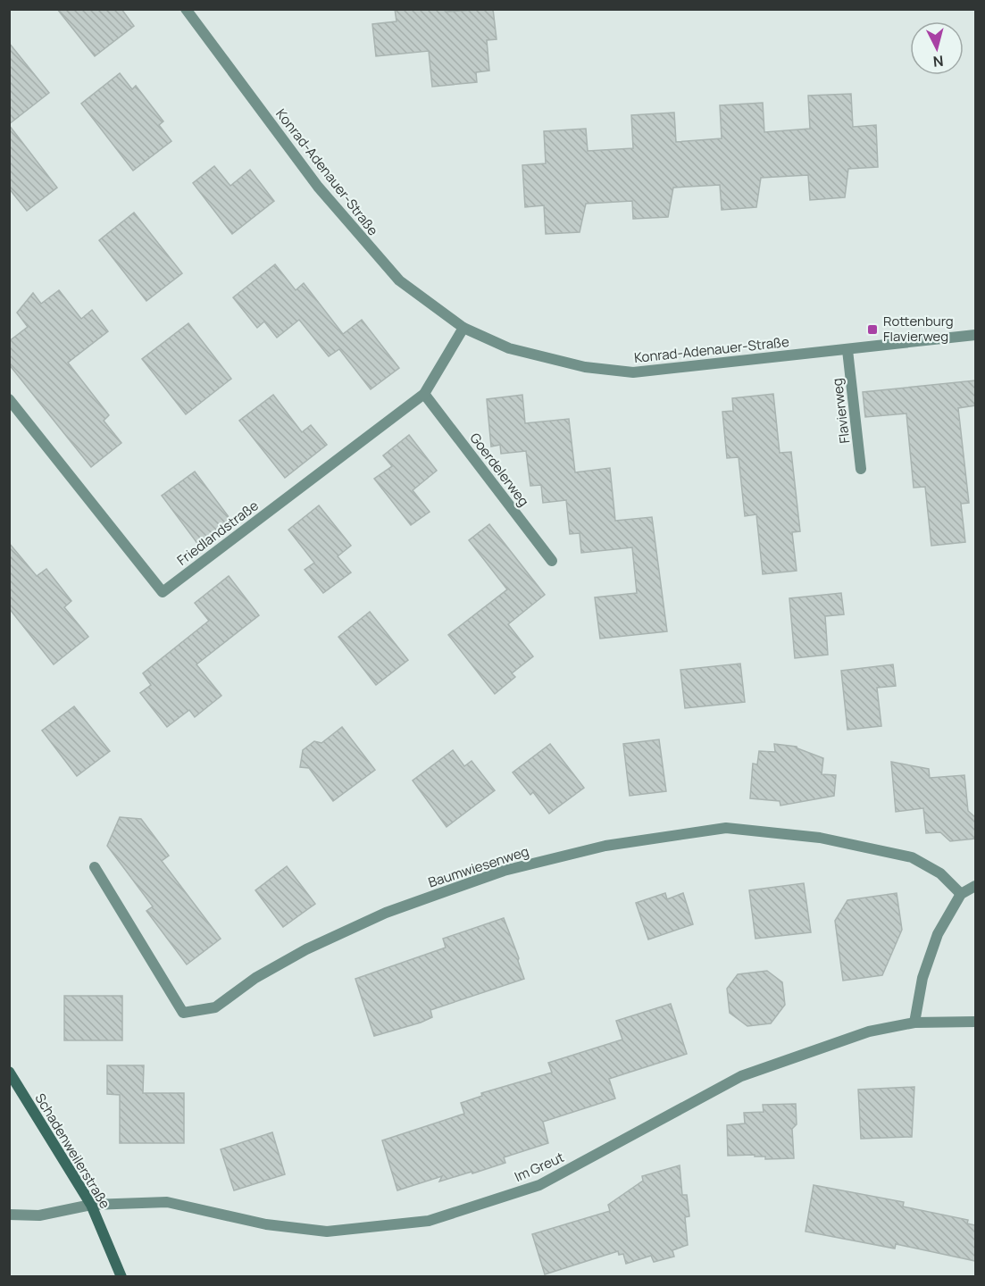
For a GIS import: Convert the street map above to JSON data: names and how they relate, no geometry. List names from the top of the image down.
{
  "streets": {
    "street": [
      "Konrad-Adenauer-Straße",
      "Flavierweg",
      "Goerdelerweg",
      "Friedlandstraße",
      "Baumwiesenweg",
      "Schadenweilerstraße",
      "Im Greut"
    ]
  },
  "crossings": [
    ["Konrad-Adenauer-Straße", "Flavierweg"],
    ["Konrad-Adenauer-Straße", "Friedlandstraße"],
    ["Goerdelerweg", "Friedlandstraße"],
    ["Schadenweilerstraße", "Im Greut"]
  ],
  "places": {
    "transit": ["Rottenburg Flavierweg"]
  },
  "north": "bottom"
}
